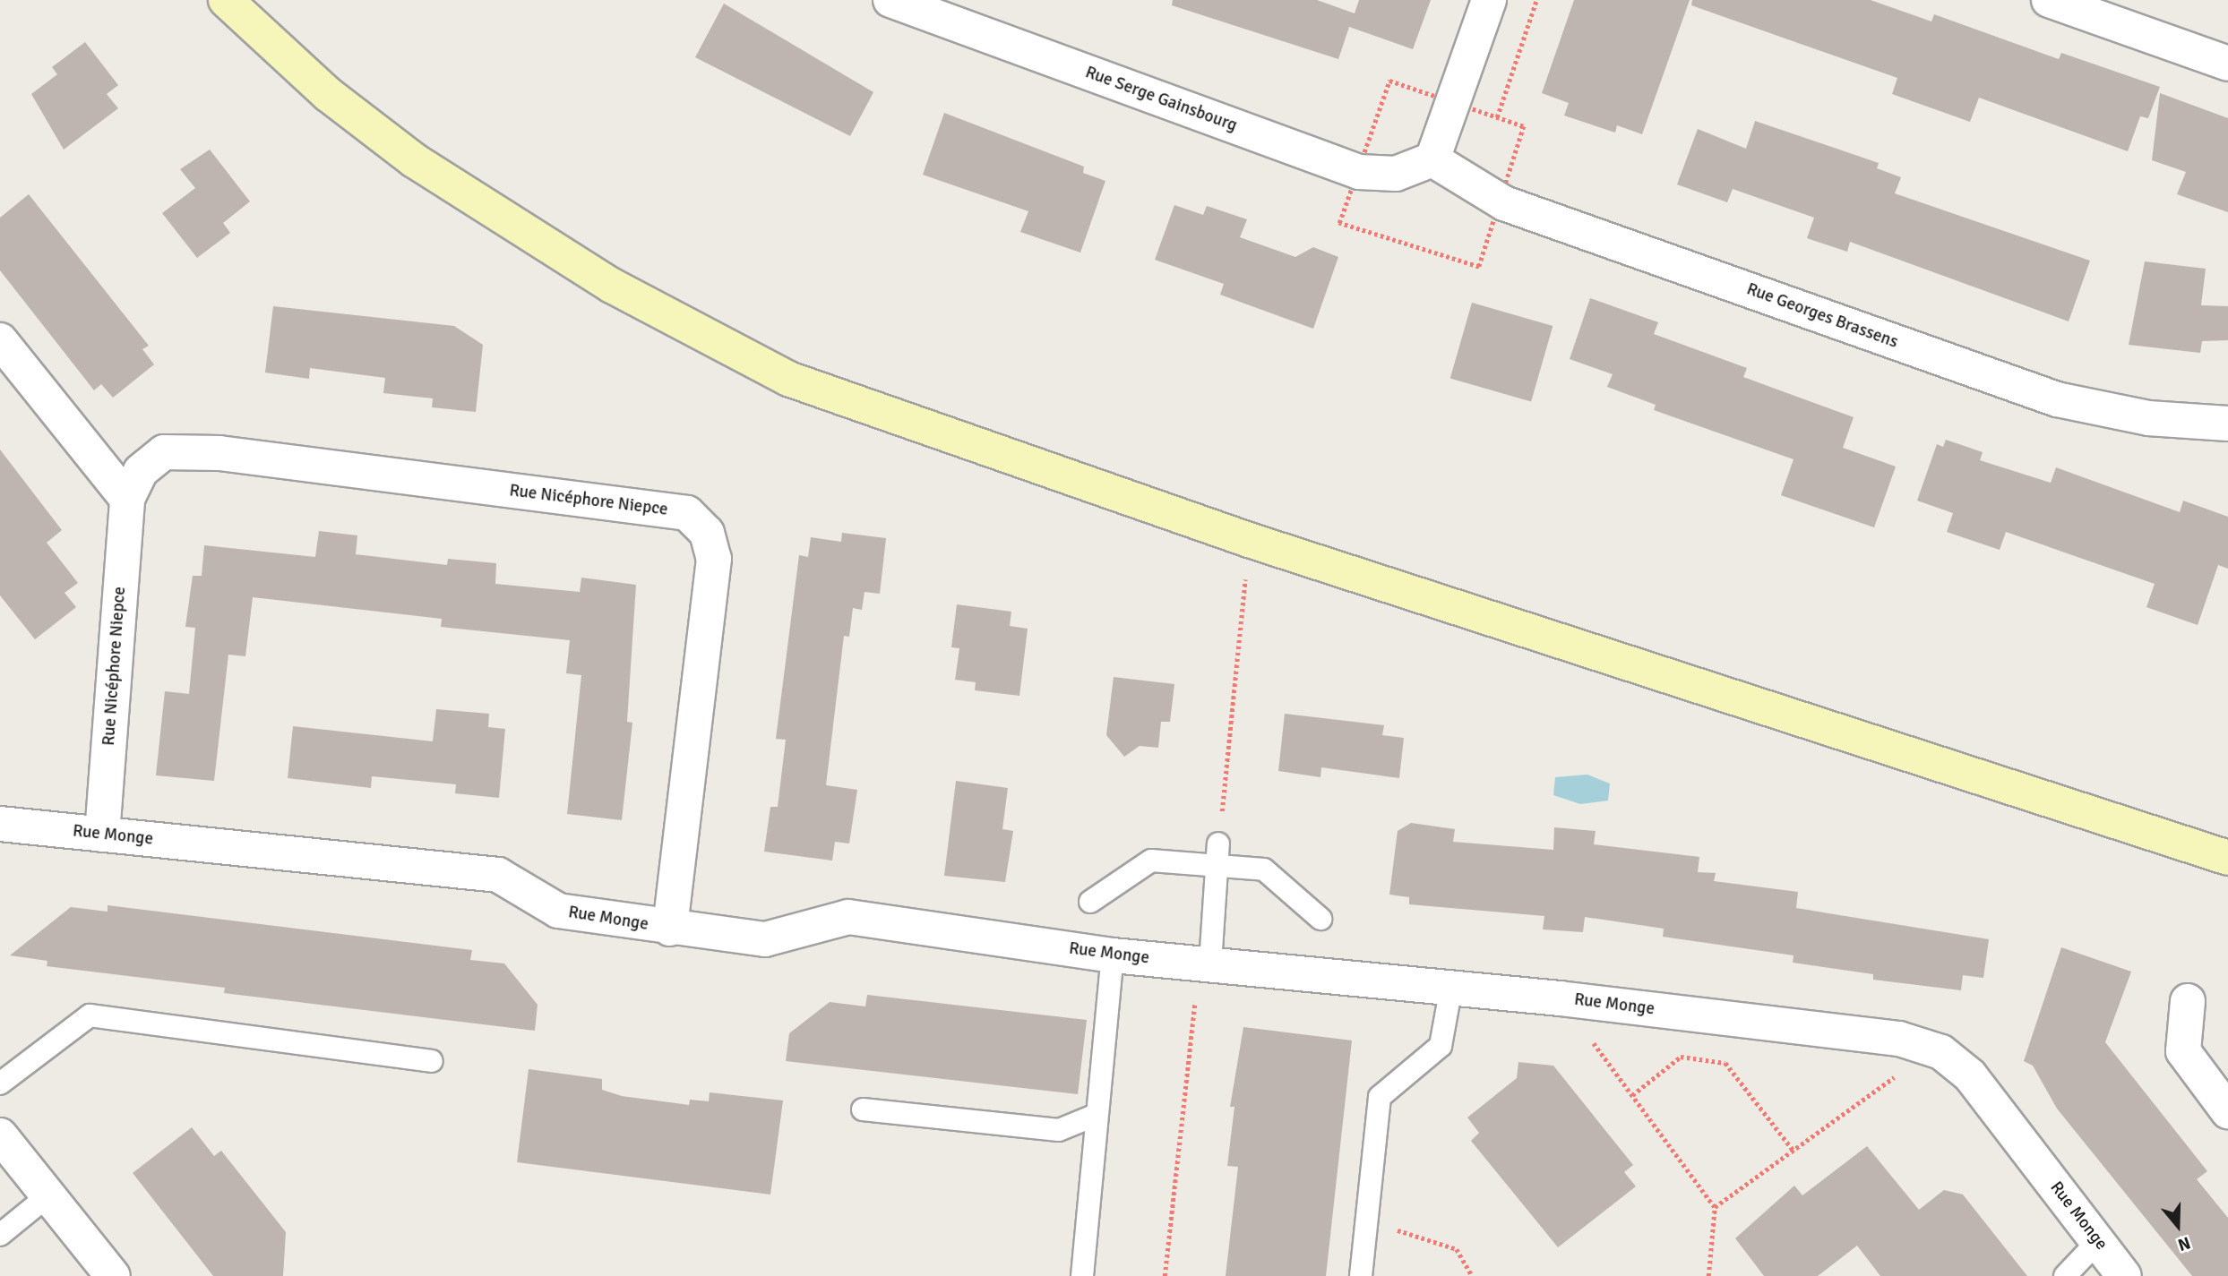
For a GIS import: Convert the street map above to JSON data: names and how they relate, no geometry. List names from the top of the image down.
{
  "streets": {
    "street": [
      "Rue Serge Gainsbourg",
      "Rue Georges Brassens",
      "Rue Nicéphore Niepce",
      "Rue Monge"
    ]
  },
  "crossings": [
    ["Rue Serge Gainsbourg", "Rue Georges Brassens"],
    ["Rue Nicéphore Niepce", "Rue Monge"]
  ],
  "north": "bottom"
}
